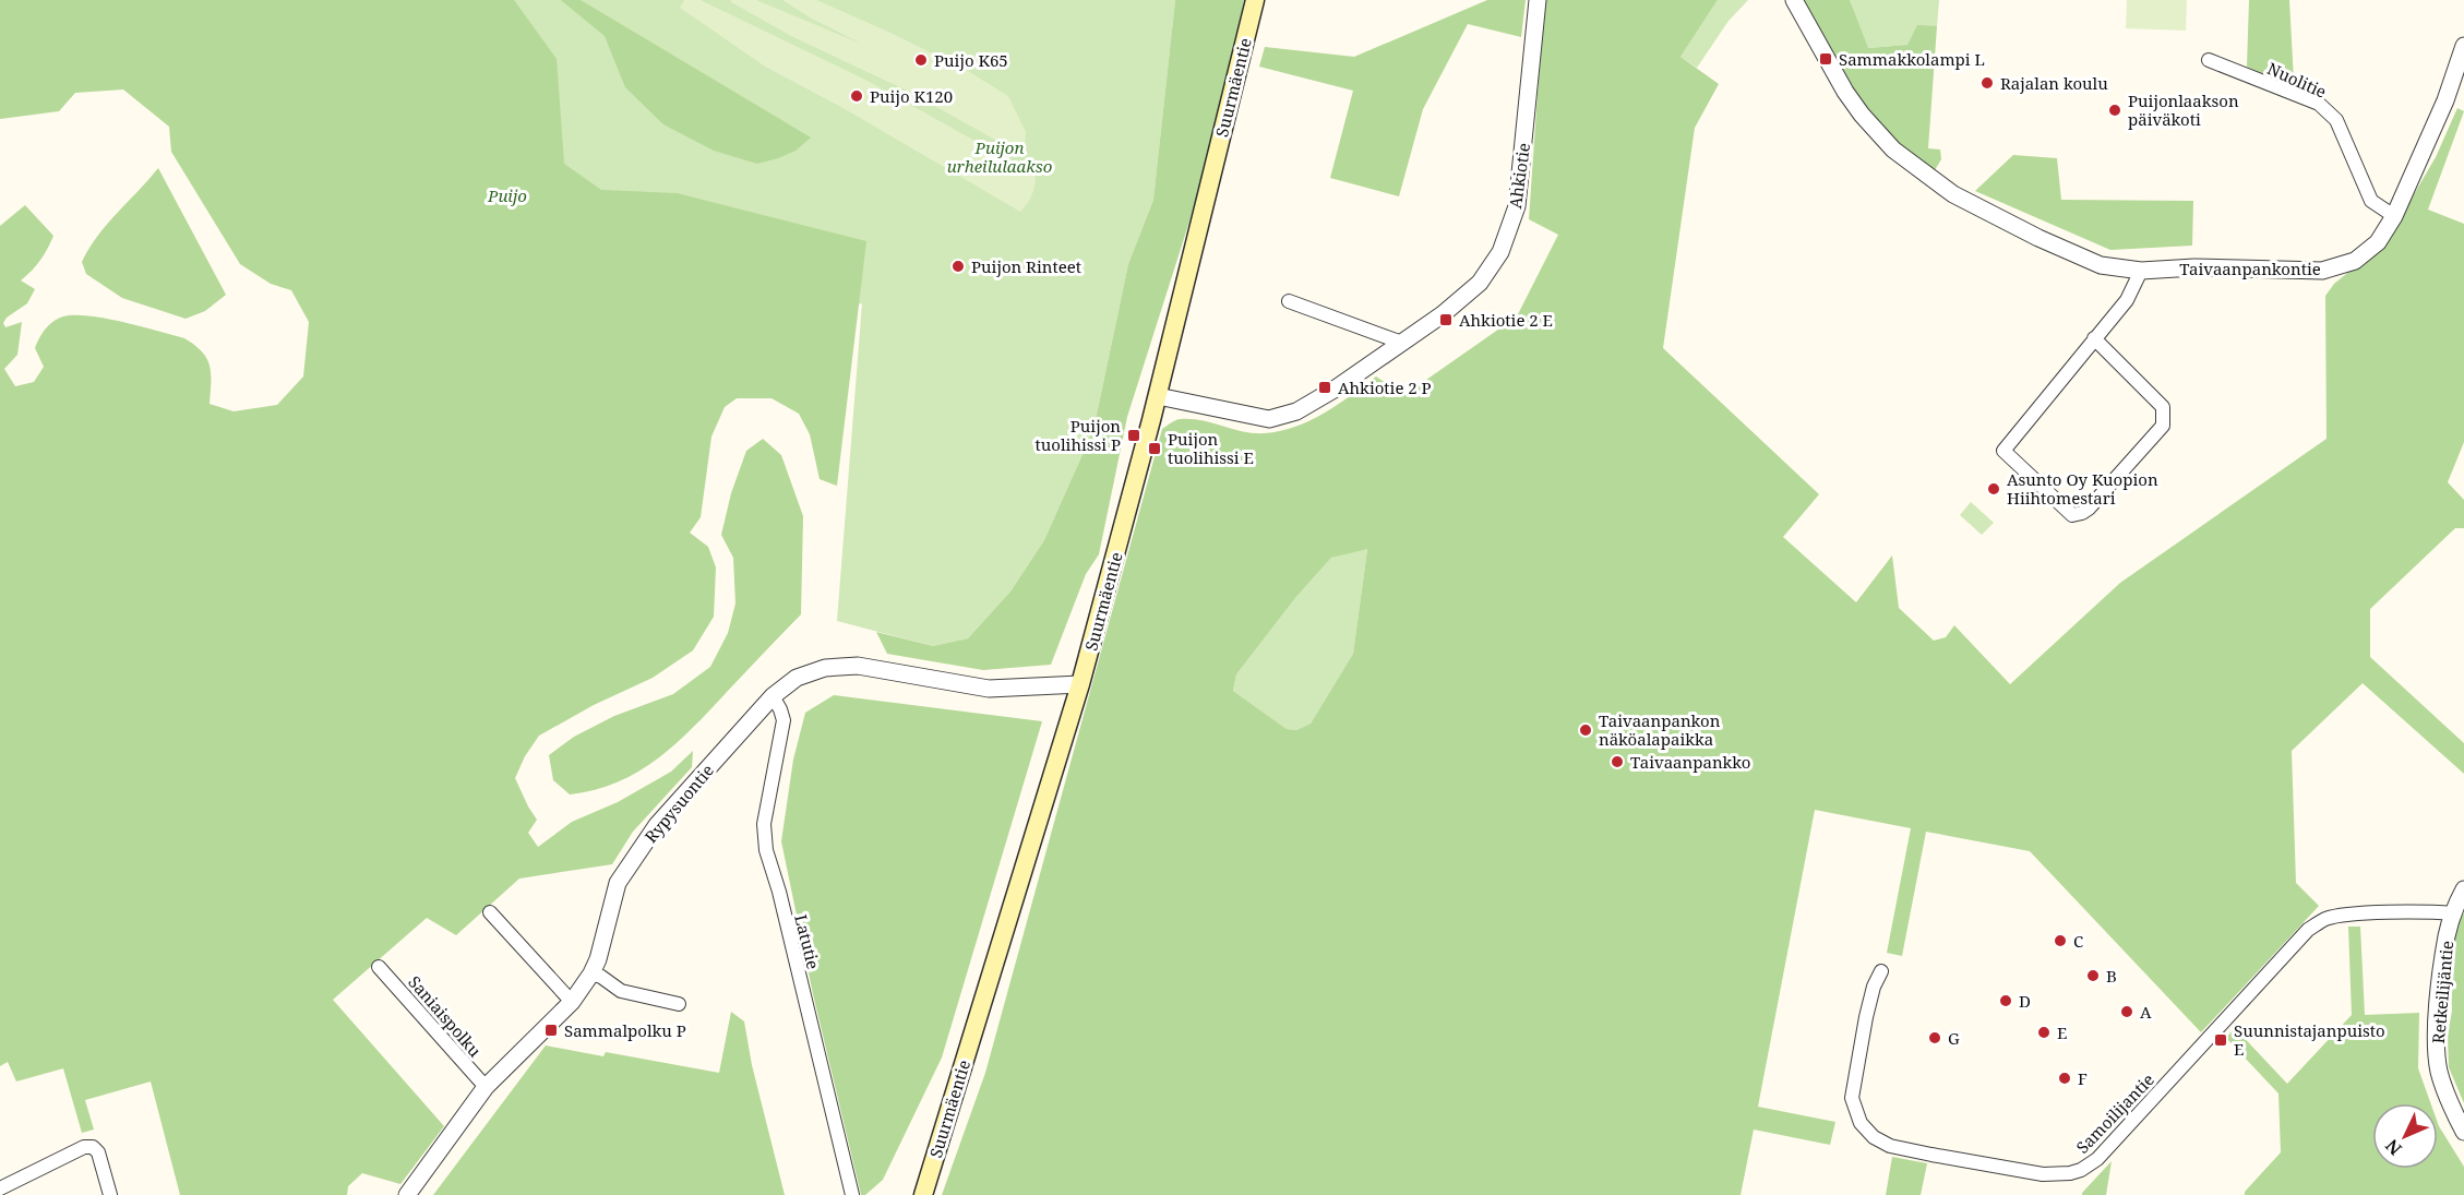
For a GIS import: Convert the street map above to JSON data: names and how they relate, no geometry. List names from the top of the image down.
{
  "streets": {
    "main road": ["Suurmäentie"],
    "street": [
      "Nuolitie",
      "Ahkiotie",
      "Taivaanpankontie",
      "Rypysuontie",
      "Latutie",
      "Retkeilijäntie",
      "Saniaispolku",
      "Samoilijantie"
    ]
  },
  "crossings": [
    ["Nuolitie", "Taivaanpankontie"],
    ["Suurmäentie", "Ahkiotie"],
    ["Suurmäentie", "Rypysuontie"],
    ["Rypysuontie", "Latutie"],
    ["Rypysuontie", "Saniaispolku"],
    ["Retkeilijäntie", "Samoilijantie"]
  ],
  "parks": ["Puijon urheilulaakso", "Puijo"],
  "places": {
    "transit": [
      "Sammakkolampi L",
      "Ahkiotie 2 E",
      "Ahkiotie 2 P",
      "Puijon tuolihissi P",
      "Puijon tuolihissi E",
      "Sammalpolku P",
      "Suunnistajanpuisto E"
    ],
    "other": [
      "Puijo K65",
      "Rajalan koulu",
      "Puijo K120",
      "Puijonlaakson päiväkoti",
      "Puijon Rinteet",
      "Asunto Oy Kuopion Hiihtomestari",
      "Taivaanpankon näköalapaikka",
      "Taivaanpankko",
      "C",
      "B",
      "D",
      "A",
      "E",
      "G",
      "F"
    ]
  },
  "north": "bottom left"
}
